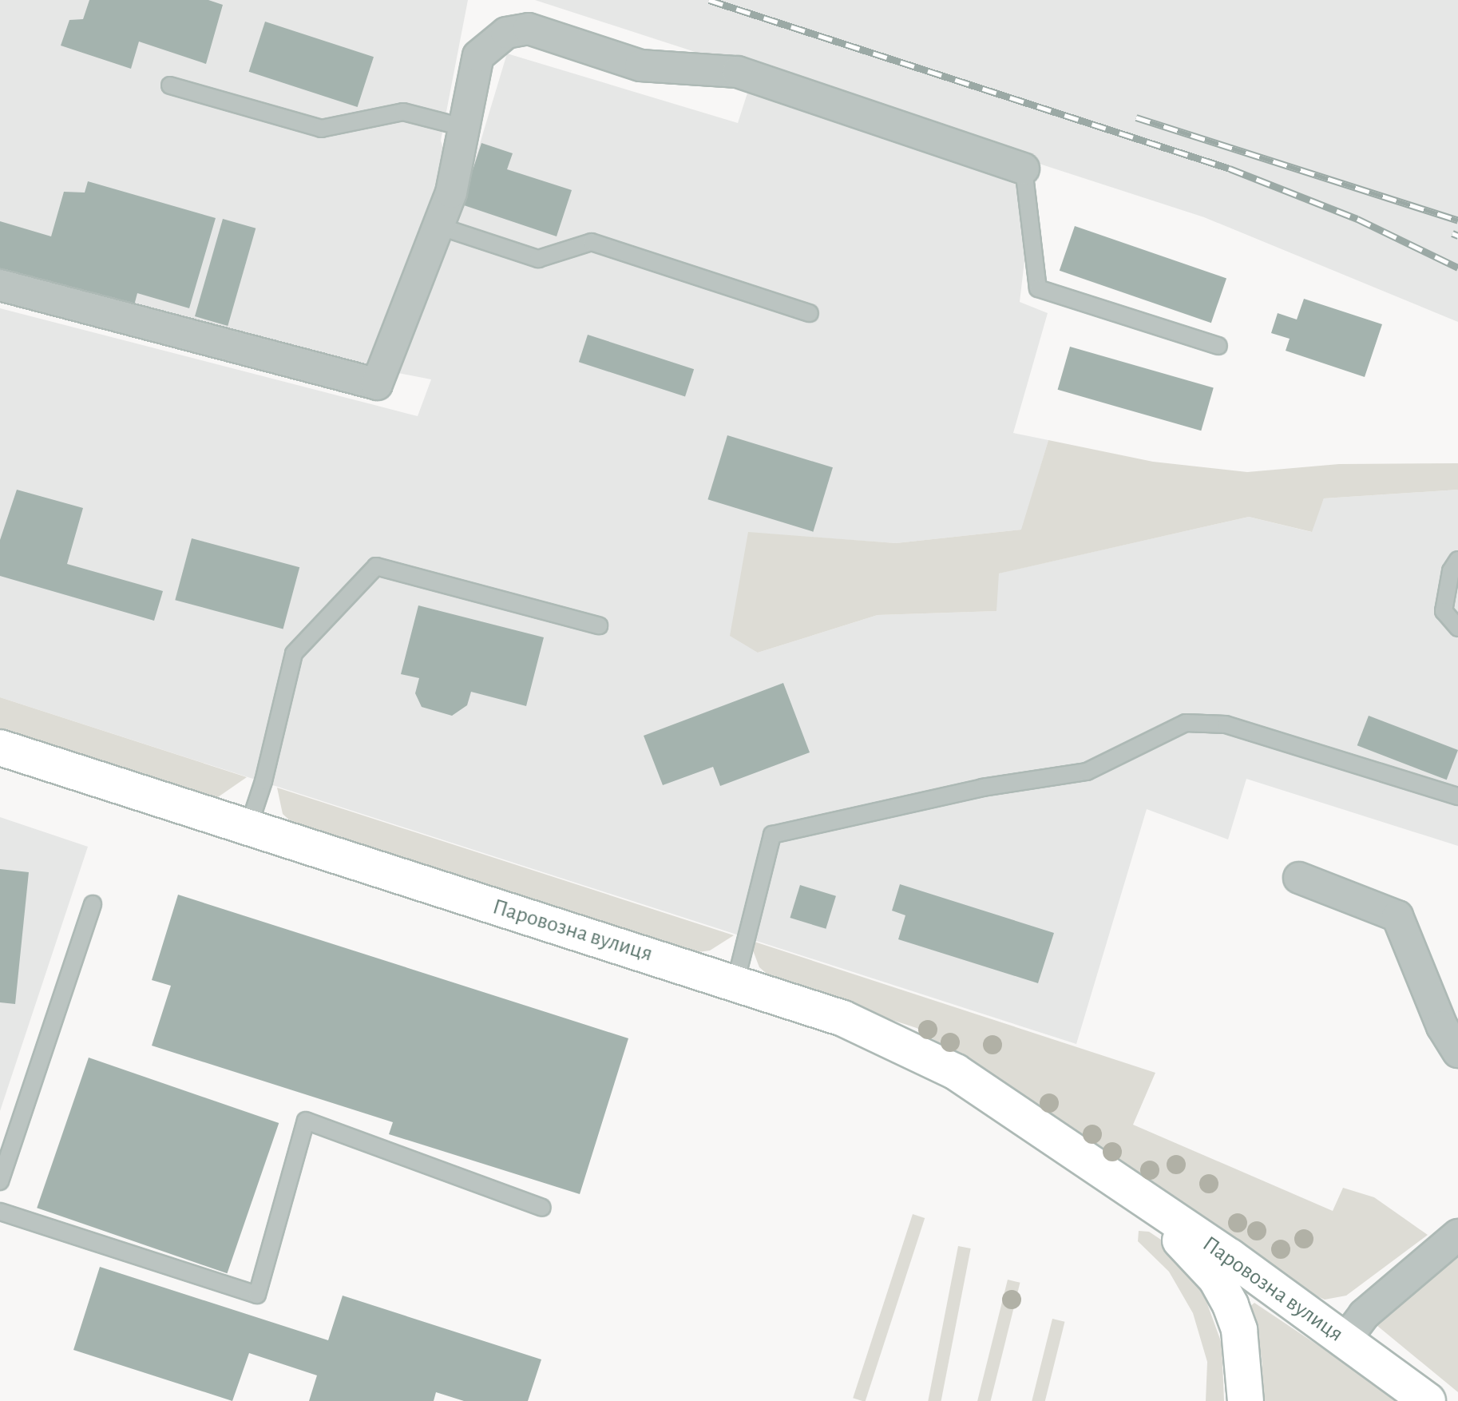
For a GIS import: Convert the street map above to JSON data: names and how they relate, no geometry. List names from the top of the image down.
{
  "streets": {
    "main road": ["Паровозна вулиця"]
  }
}
